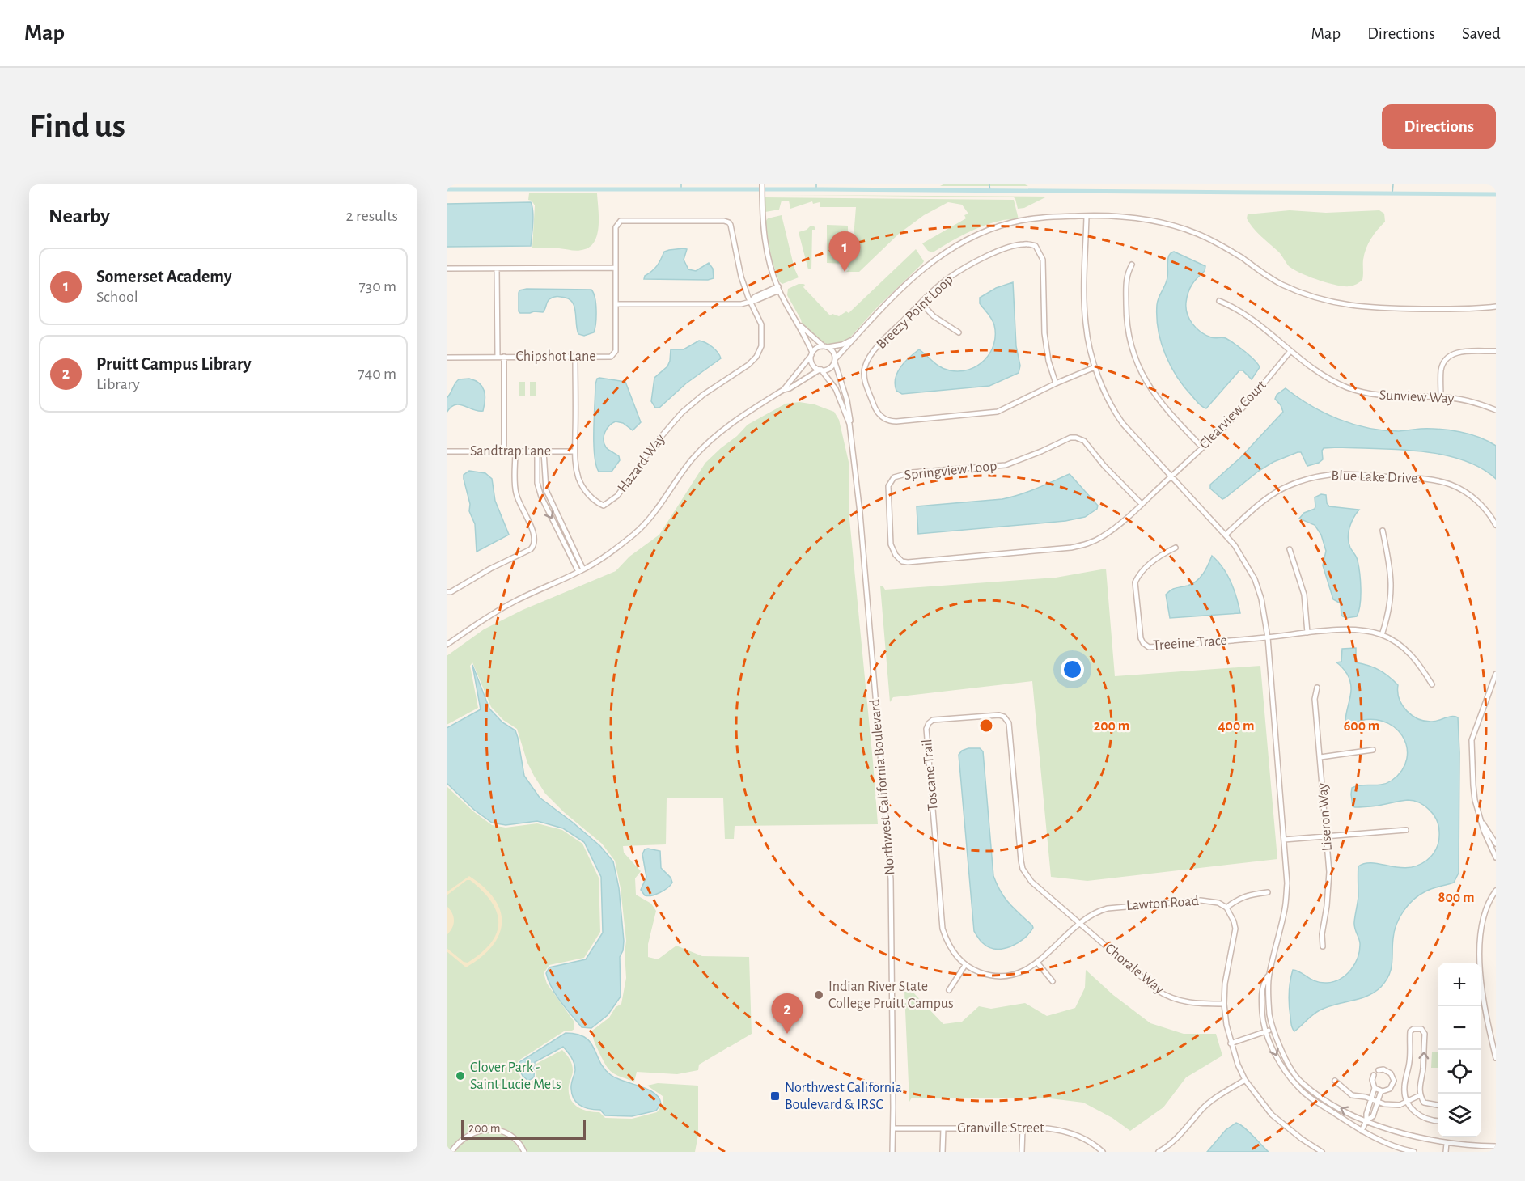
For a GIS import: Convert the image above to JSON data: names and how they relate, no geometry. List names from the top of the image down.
{
  "streets": {
    "street": [
      "Breezy Point Loop",
      "Chipshot Lane",
      "Sunview Way",
      "Clearview Court",
      "Sandtrap Lane",
      "Hazard Way",
      "Springview Loop",
      "Blue Lake Drive",
      "Treeine Trace",
      "Toscane Trail",
      "Northwest California Boulevard",
      "Liseron Way",
      "Lawton Road",
      "Chorale Way",
      "Granville Street"
    ]
  },
  "crossings": [
    ["Chipshot Lane", "Hazard Way"],
    ["Sunview Way", "Clearview Court"],
    ["Clearview Court", "Springview Loop"],
    ["Sandtrap Lane", "Hazard Way"],
    ["Toscane Trail", "Lawton Road"],
    ["Toscane Trail", "Chorale Way"],
    ["Northwest California Boulevard", "Granville Street"],
    ["Lawton Road", "Chorale Way"]
  ],
  "places": {
    "other": ["Indian River State College Pruitt Campus", "Clover Park - Saint Lucie Mets"],
    "transit": ["Northwest California Boulevard & IRSC"]
  },
  "scale_bar": "200 m",
  "page": {
    "header": "Map",
    "nav": ["Map", "Directions", "Saved"],
    "buttons": "Directions",
    "title": "Find us",
    "heading": ["Nearby", "2 results"],
    "pins": ["1", "2"],
    "list": [
      {
        "mark": "1",
        "name": "Somerset Academy",
        "note": "School",
        "value": "730 m"
      },
      {
        "mark": "2",
        "name": "Pruitt Campus Library",
        "note": "Library",
        "value": "740 m"
      }
    ],
    "map_buttons": ["+", "−"],
    "scale": "200 m"
  },
  "rings": [
    "200 m",
    "400 m",
    "600 m",
    "800 m"
  ]
}
